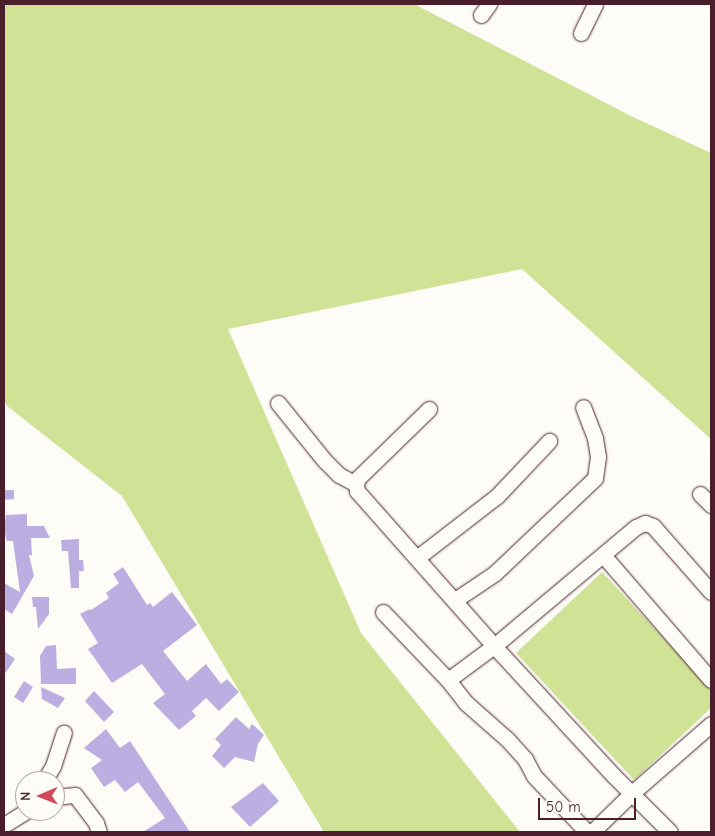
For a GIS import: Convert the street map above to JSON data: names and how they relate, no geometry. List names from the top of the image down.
{
  "scale_bar": "50 m",
  "north": "left"
}
